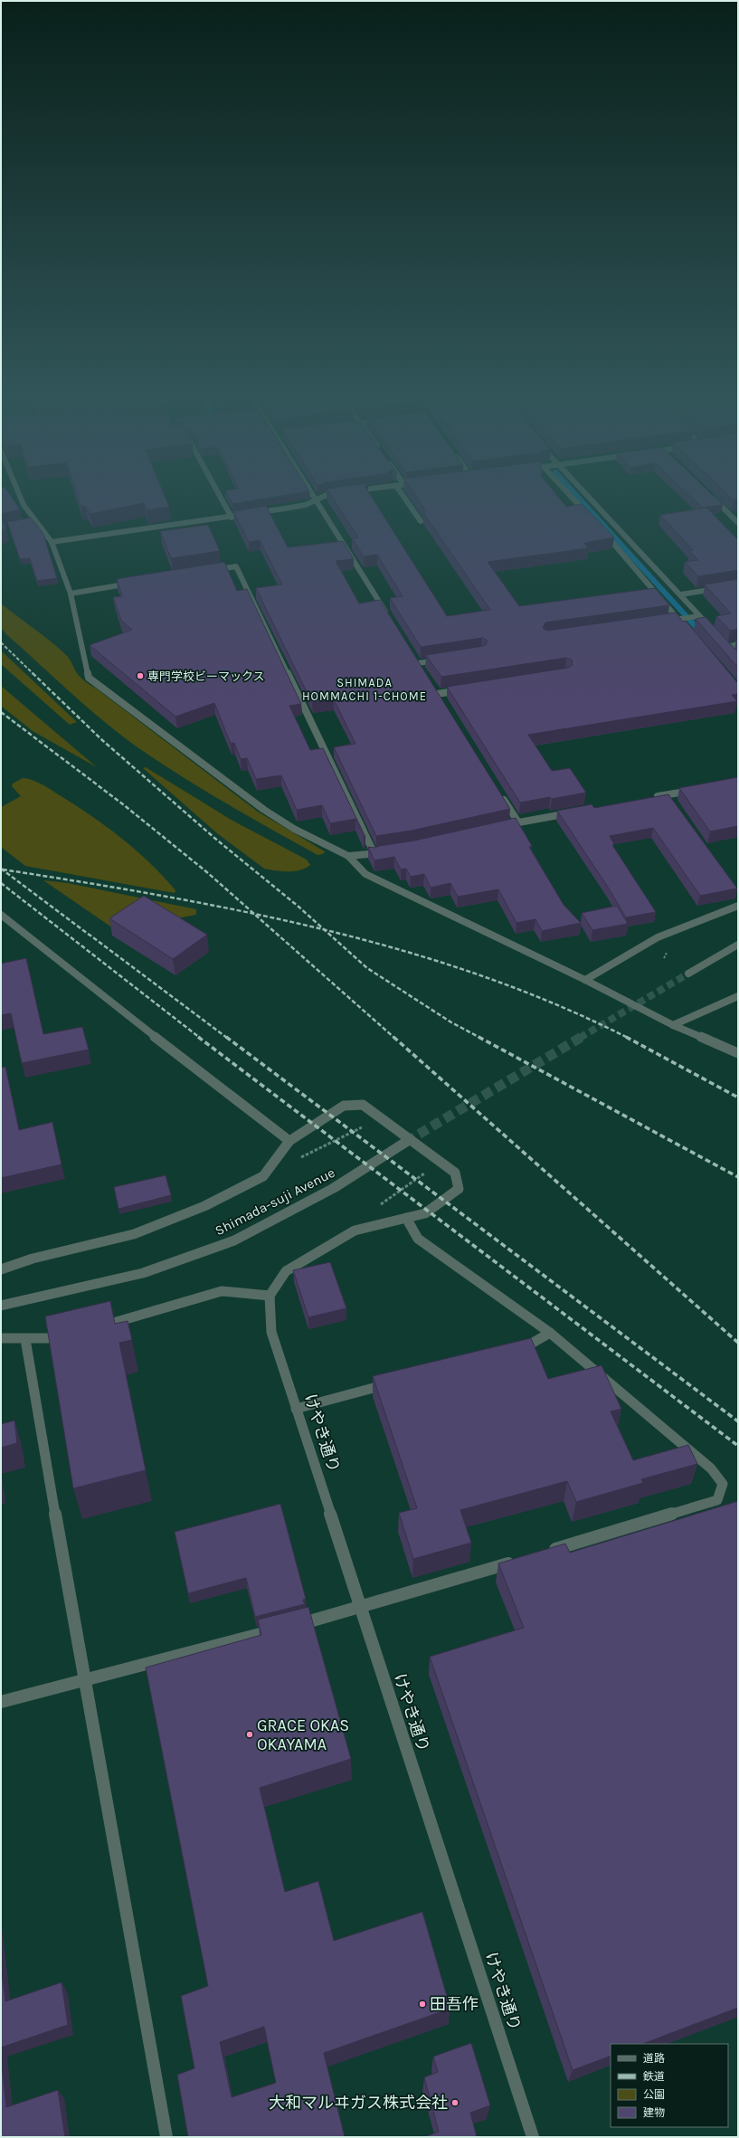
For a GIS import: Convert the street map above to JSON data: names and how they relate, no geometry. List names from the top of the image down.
{
  "streets": {
    "street": ["Shimada-suji Avenue", "けやき通り"]
  },
  "districts": ["SHIMADA HOMMACHI 1-CHOME"],
  "places": [
    "専門学校ビーマックス",
    "GRACE OKAS OKAYAMA",
    "田吾作",
    "大和マルヰガス株式会社"
  ],
  "legend": [
    "道路",
    "鉄道",
    "公園",
    "建物"
  ]
}
